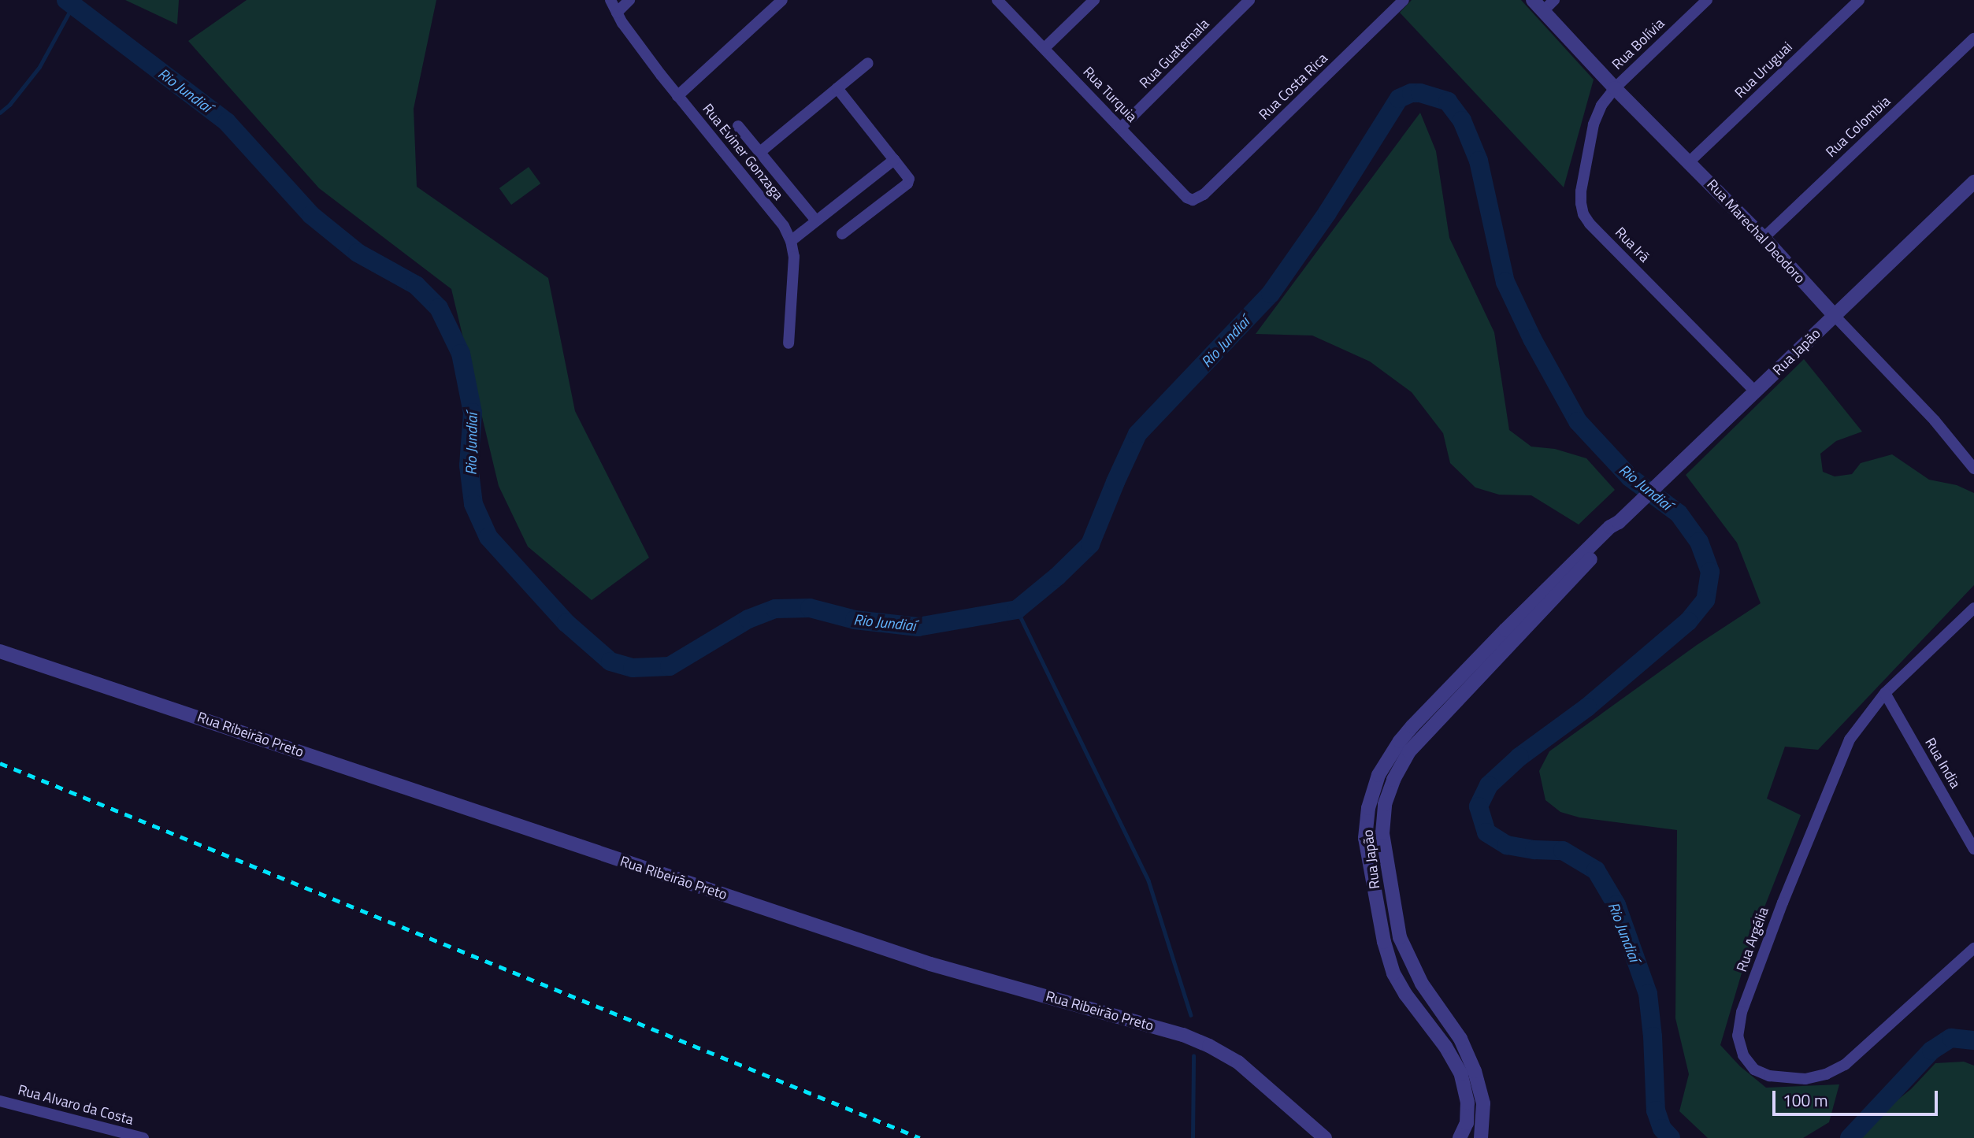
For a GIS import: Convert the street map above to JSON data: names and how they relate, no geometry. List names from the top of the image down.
{
  "streets": {
    "street": [
      "Rua Bolívia",
      "Rua Guatemala",
      "Rua Uruguai",
      "Rua Costa Rica",
      "Rua Turquia",
      "Rua Colombia",
      "Rua Eviner Gonzaga",
      "Rua Marechal Deodoro",
      "Rua Irã",
      "Rua Japão",
      "Rua Ribeirão Preto",
      "Rua India",
      "Rua Argélia",
      "Rua Alvaro da Costa"
    ]
  },
  "crossings": [
    ["Rua Bolívia", "Rua Marechal Deodoro"],
    ["Rua Bolívia", "Rua Irã"],
    ["Rua Guatemala", "Rua Turquia"],
    ["Rua Uruguai", "Rua Marechal Deodoro"],
    ["Rua Costa Rica", "Rua Turquia"],
    ["Rua Colombia", "Rua Marechal Deodoro"],
    ["Rua Marechal Deodoro", "Rua Irã"],
    ["Rua Marechal Deodoro", "Rua Japão"],
    ["Rua Irã", "Rua Japão"],
    ["Rua India", "Rua Argélia"]
  ],
  "water": ["Rio Jundiaí"],
  "scale_bar": "100 m"
}
